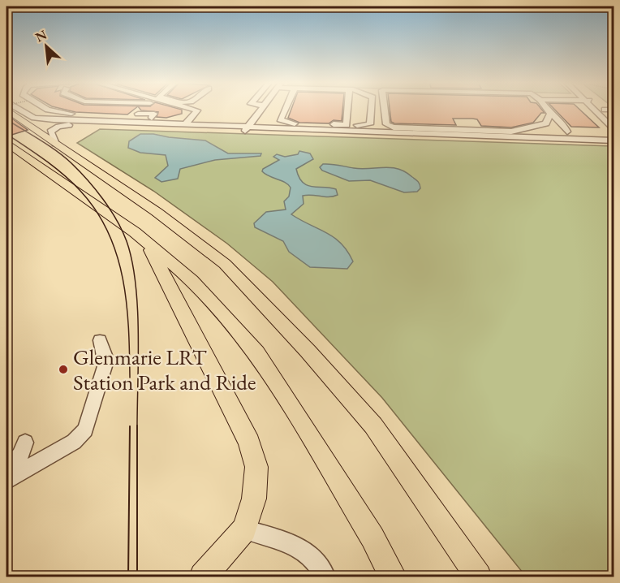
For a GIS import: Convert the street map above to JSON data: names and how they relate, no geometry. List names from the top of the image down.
{
  "places": ["Glenmarie LRT Station Park and Ride"],
  "north": "top left"
}
